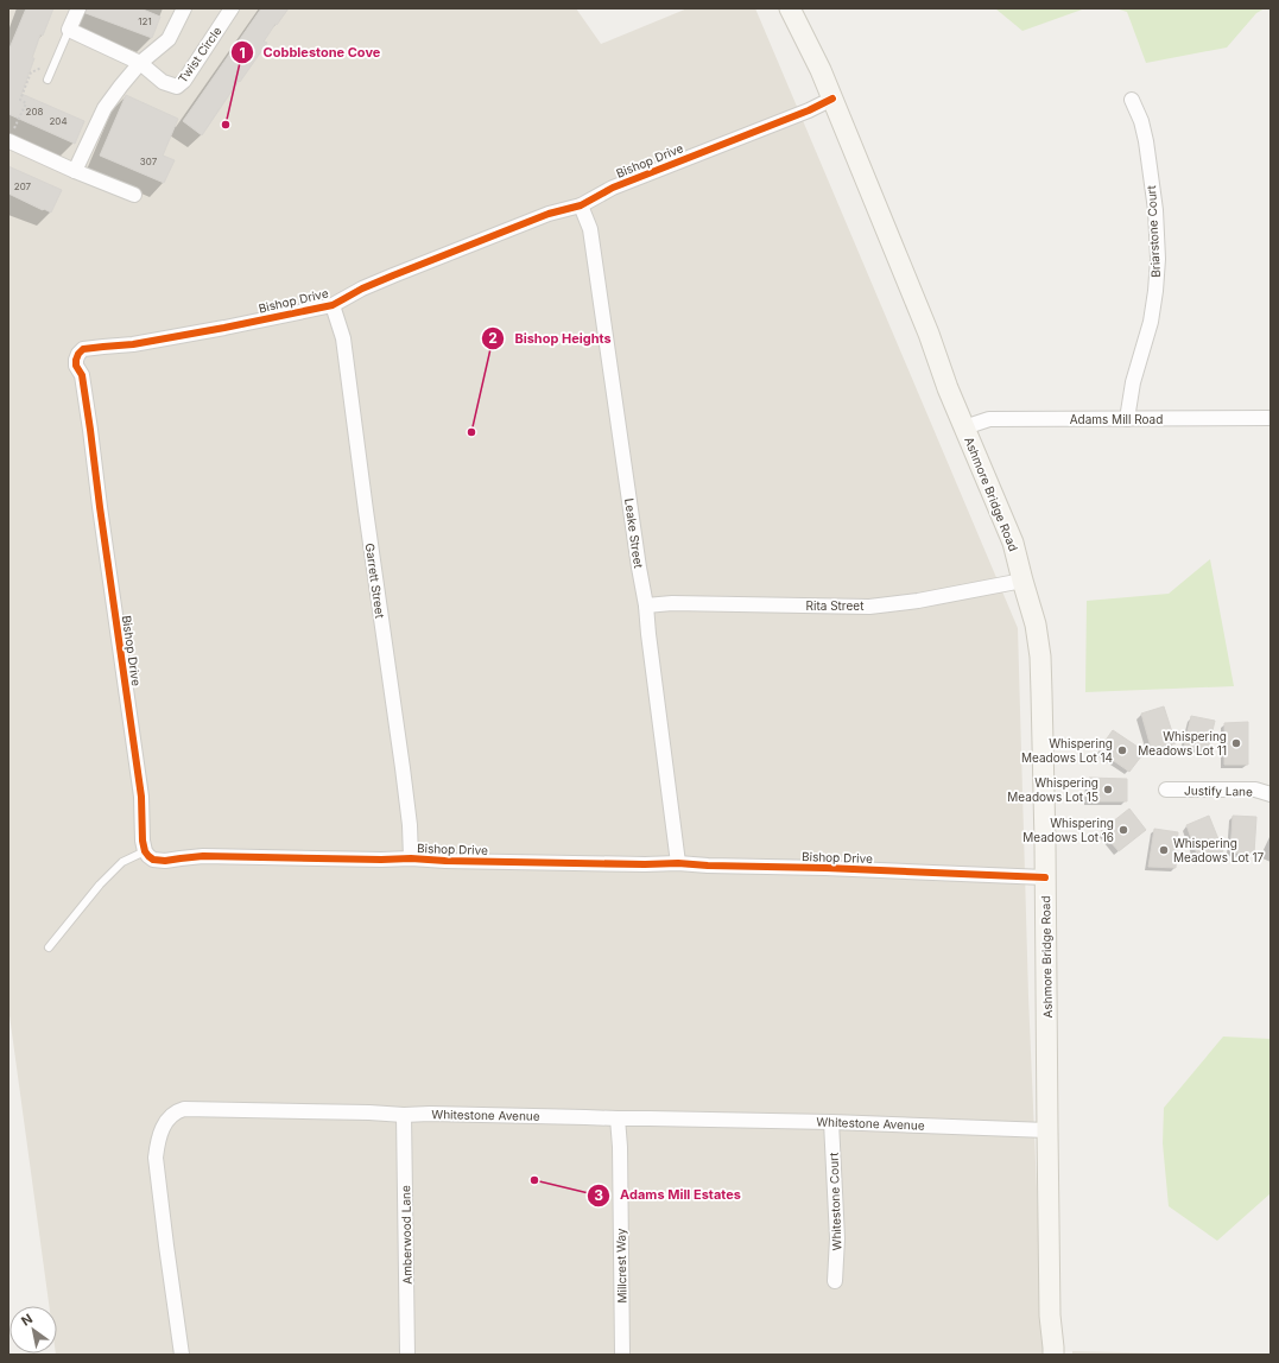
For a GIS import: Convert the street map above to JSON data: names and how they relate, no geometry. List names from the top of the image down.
{
  "streets": {
    "main road": ["Ashmore Bridge Road"],
    "street": [
      "Twist Circle",
      "Bishop Drive",
      "Briarstone Court",
      "Adams Mill Road",
      "Leake Street",
      "Garrett Street",
      "Rita Street",
      "Justify Lane",
      "Whitestone Avenue",
      "Whitestone Court",
      "Amberwood Lane",
      "Millcrest Way"
    ]
  },
  "crossings": [
    ["Bishop Drive", "Ashmore Bridge Road"],
    ["Bishop Drive", "Leake Street"],
    ["Bishop Drive", "Garrett Street"],
    ["Briarstone Court", "Adams Mill Road"],
    ["Adams Mill Road", "Ashmore Bridge Road"],
    ["Ashmore Bridge Road", "Rita Street"],
    ["Ashmore Bridge Road", "Whitestone Avenue"],
    ["Leake Street", "Rita Street"],
    ["Whitestone Avenue", "Whitestone Court"],
    ["Whitestone Avenue", "Amberwood Lane"],
    ["Whitestone Avenue", "Millcrest Way"]
  ],
  "places": [
    "Cobblestone Cove",
    "Bishop Heights",
    "Whispering Meadows Lot 11",
    "Whispering Meadows Lot 14",
    "Whispering Meadows Lot 15",
    "Whispering Meadows Lot 16",
    "Whispering Meadows Lot 17",
    "Adams Mill Estates"
  ],
  "house_numbers": [
    "121",
    "208",
    "204",
    "307",
    "207"
  ],
  "north": "top left"
}
